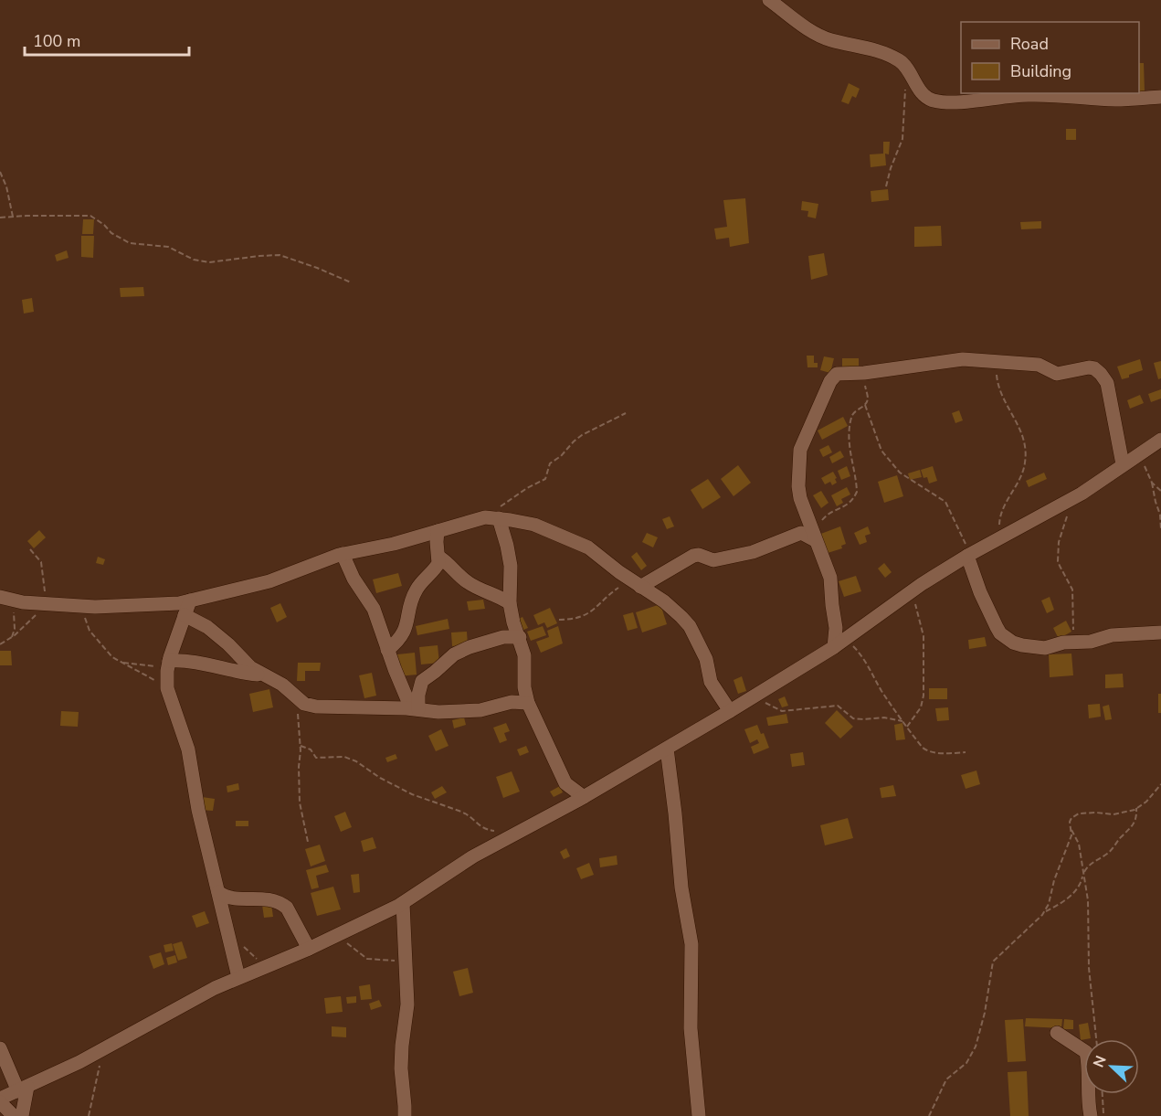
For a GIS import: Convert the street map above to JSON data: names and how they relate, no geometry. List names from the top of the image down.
{
  "legend": ["Road", "Building"],
  "scale_bar": "100 m",
  "north": "top left"
}
